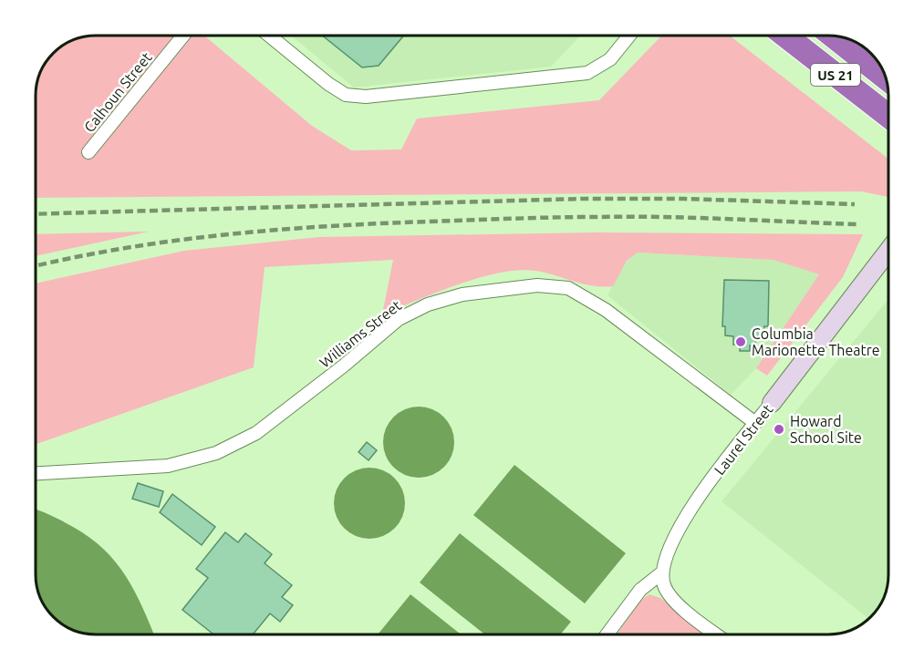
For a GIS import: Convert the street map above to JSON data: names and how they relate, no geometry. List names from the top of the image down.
{
  "streets": {
    "highway": ["US 21"],
    "street": ["Calhoun Street", "Williams Street", "Laurel Street"]
  },
  "crossings": [
    ["Williams Street", "Laurel Street"]
  ],
  "places": ["Columbia Marionette Theatre", "Howard School Site"]
}
